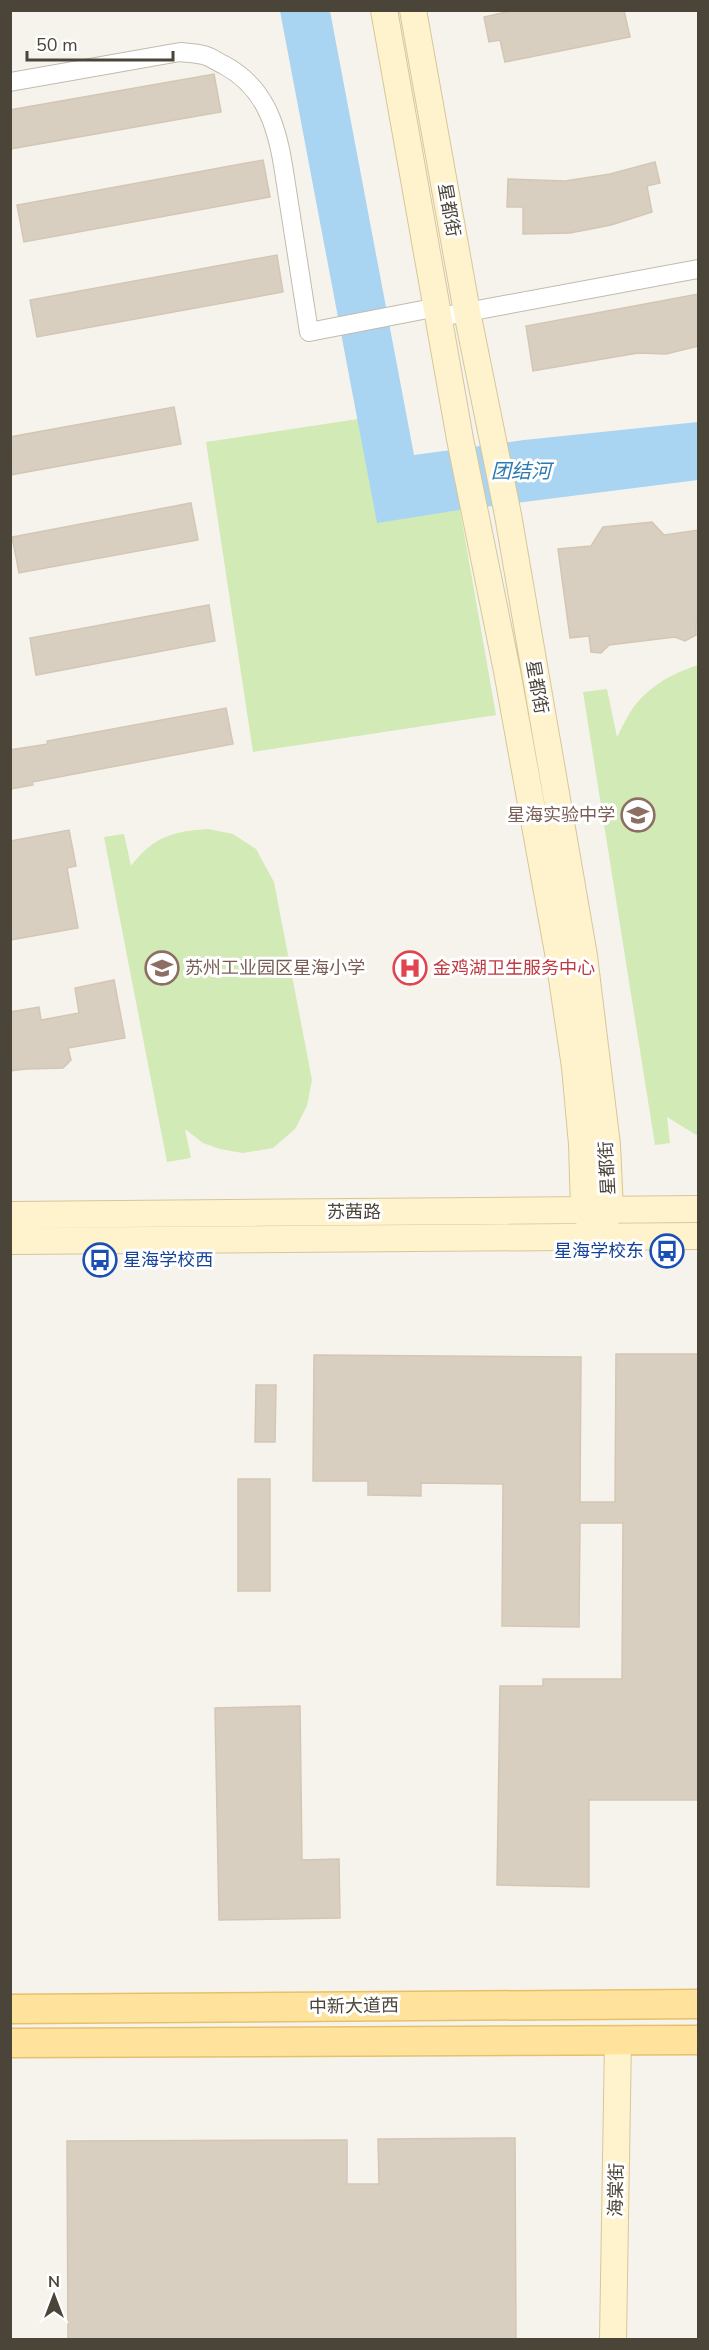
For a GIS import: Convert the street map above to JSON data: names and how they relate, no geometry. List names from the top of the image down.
{
  "streets": {
    "main road": [
      "星都街",
      "苏茜路",
      "中新大道西",
      "海棠街"
    ]
  },
  "crossings": [
    ["星都街", "苏茜路"],
    ["中新大道西", "海棠街"]
  ],
  "water": ["团结河"],
  "places": {
    "school or university": ["星海实验中学", "苏州工业园区星海小学"],
    "hospital": ["金鸡湖卫生服务中心"],
    "bus stop": ["星海学校东", "星海学校西"]
  },
  "scale_bar": "50 m",
  "north": "top"
}
